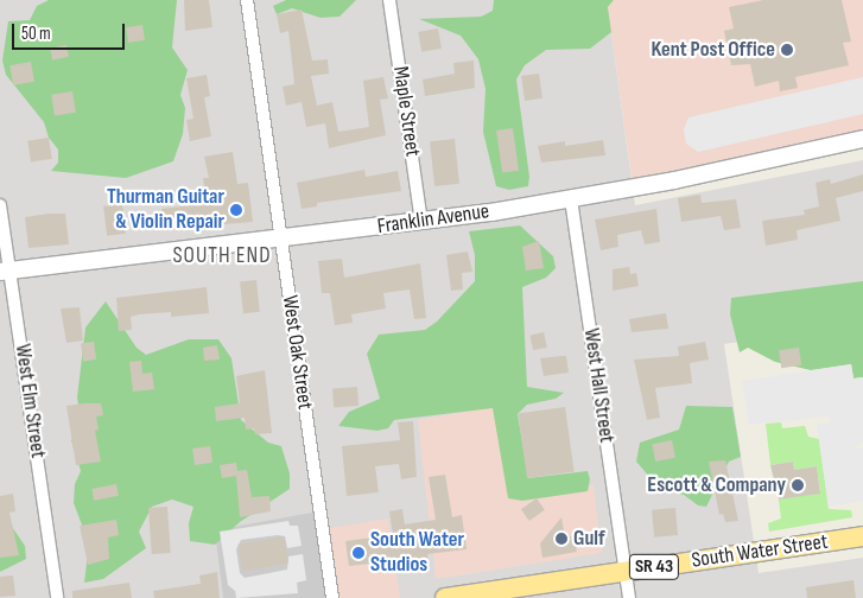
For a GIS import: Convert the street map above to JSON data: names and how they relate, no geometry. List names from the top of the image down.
{
  "streets": {
    "main road": ["South Water Street", "SR 43"],
    "street": [
      "Maple Street",
      "Franklin Avenue",
      "West Oak Street",
      "West Hall Street",
      "West Elm Street"
    ]
  },
  "crossings": [
    ["Maple Street", "Franklin Avenue"],
    ["Franklin Avenue", "West Oak Street"],
    ["Franklin Avenue", "West Hall Street"],
    ["Franklin Avenue", "West Elm Street"],
    ["West Hall Street", "South Water Street"]
  ],
  "districts": ["SOUTH END"],
  "places": [
    "Kent Post Office",
    "Thurman Guitar & Violin Repair",
    "Escott & Company",
    "Gulf",
    "South Water Studios"
  ],
  "scale_bar": "50 m"
}
